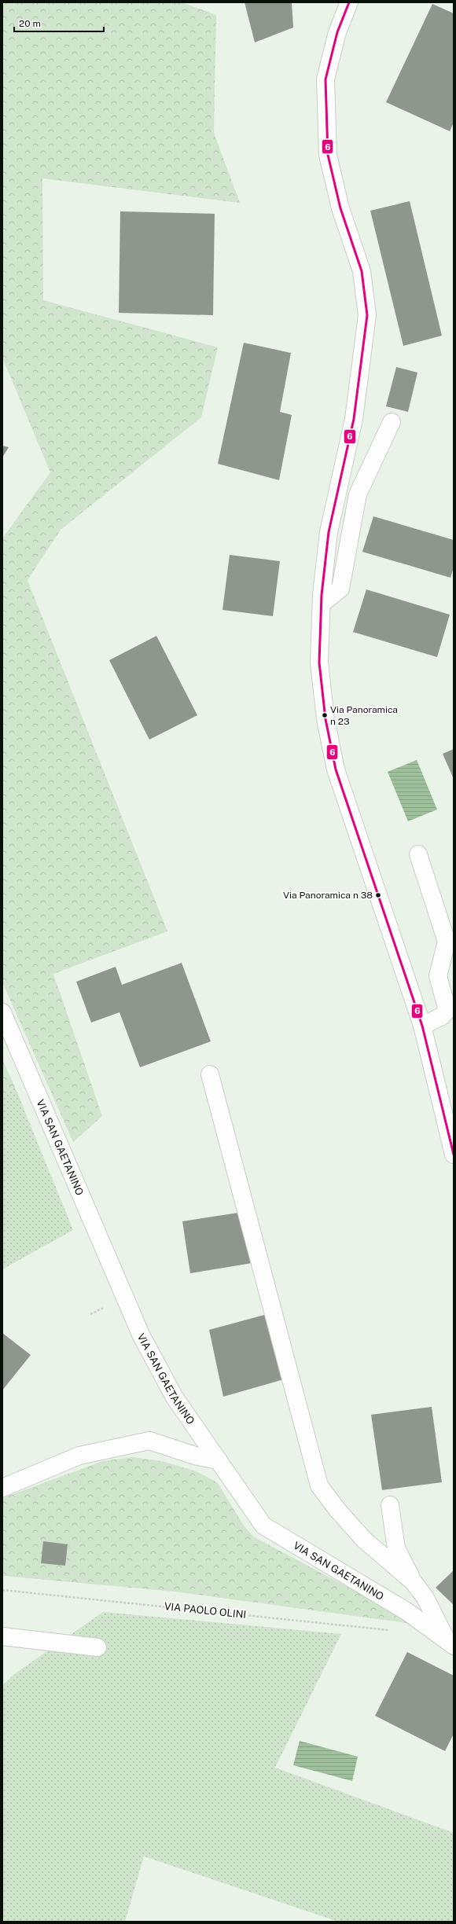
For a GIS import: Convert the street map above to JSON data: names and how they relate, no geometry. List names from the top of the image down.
{
  "streets": {
    "street": ["VIA SAN GAETANINO"],
    "path": ["VIA PAOLO OLINI"]
  },
  "places": ["Via Panoramica n 23", "Via Panoramica n 38"],
  "lines": ["transit line 6"],
  "scale_bar": "20 m"
}
